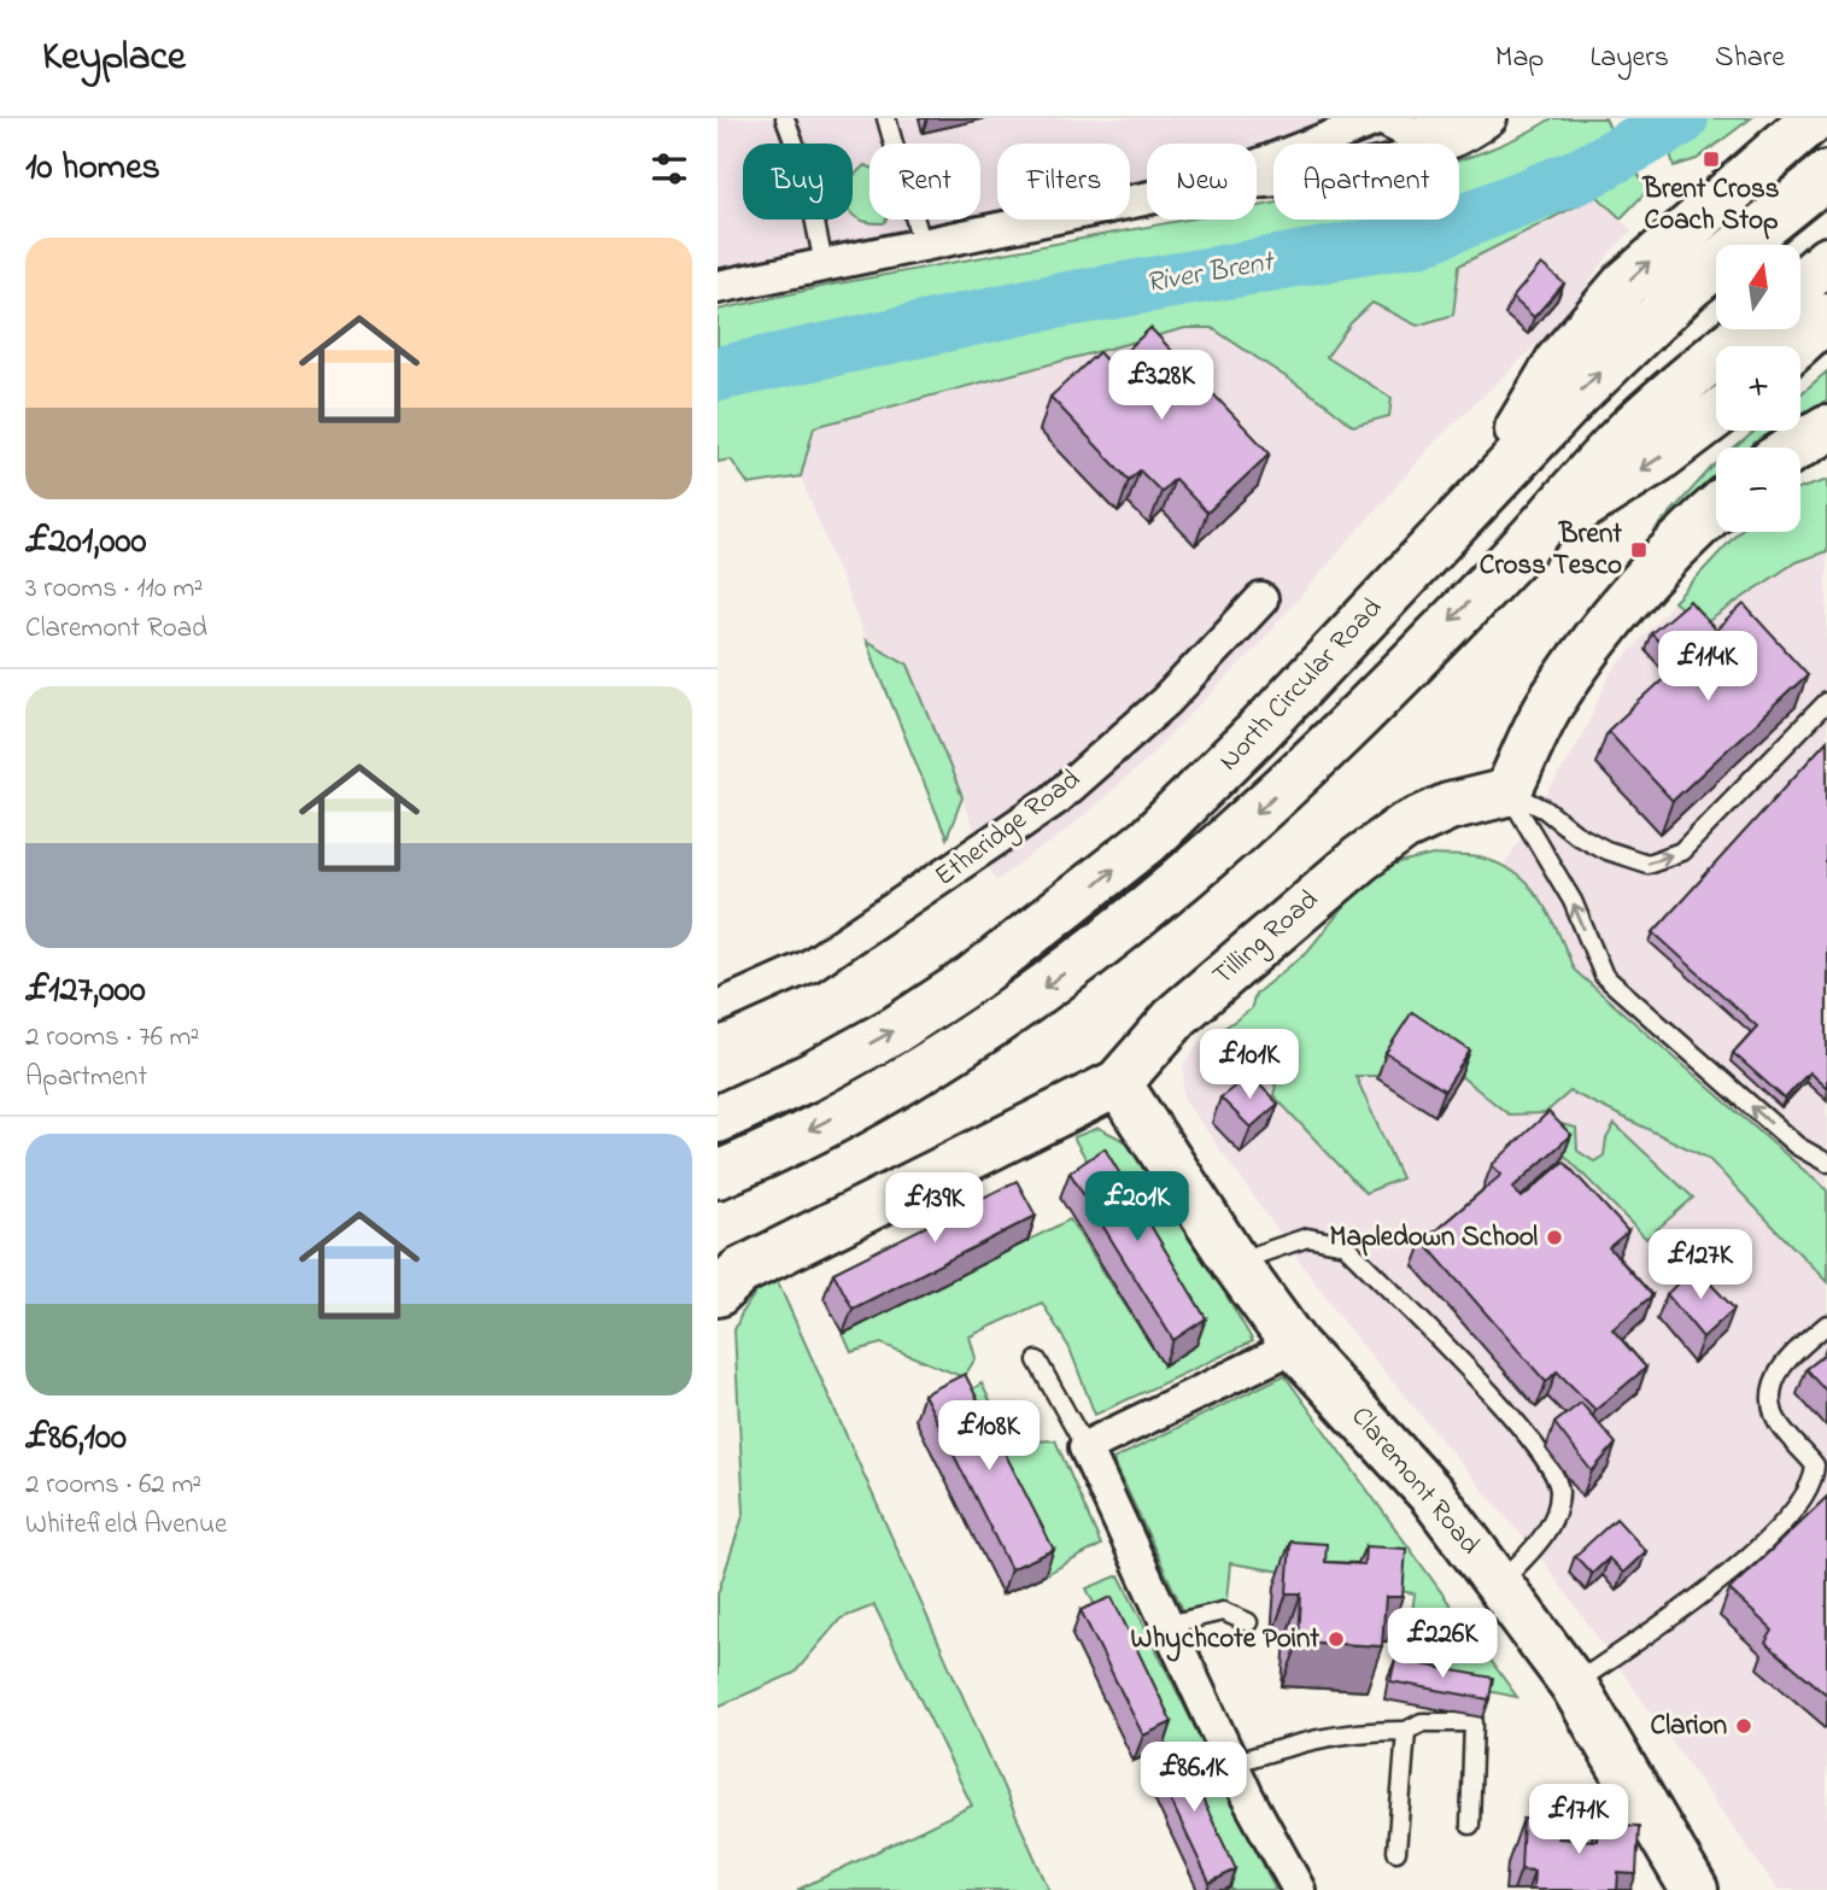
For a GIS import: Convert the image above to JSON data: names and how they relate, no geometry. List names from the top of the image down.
{
  "streets": {
    "main road": ["North Circular Road", "Tilling Road", "Claremont Road"],
    "street": ["Etheridge Road"]
  },
  "crossings": [
    ["Tilling Road", "Claremont Road"]
  ],
  "water": ["River Brent"],
  "places": {
    "transit": ["Brent Cross Coach Stop", "Brent Cross Tesco"],
    "other": ["Mapledown School", "Whychcote Point", "Clarion"]
  },
  "north": "top",
  "page": {
    "header": "Keyplace",
    "nav": ["Map", "Layers", "Share"],
    "heading": "10 homes",
    "chip": [
      "Buy",
      "Rent",
      "Filters",
      "New",
      "Apartment"
    ],
    "list": [
      {
        "name": "£201,000",
        "note": "3 rooms · 110 m² · Claremont Road"
      },
      {
        "name": "£127,000",
        "note": "2 rooms · 76 m² · Apartment"
      },
      {
        "name": "£86,100",
        "note": "2 rooms · 62 m² · Whitefield Avenue"
      }
    ],
    "map_buttons": ["+", "−"],
    "price": [
      "£328K",
      "£114K",
      "£101K",
      "£201K",
      "£139K",
      "£127K",
      "£108K",
      "£226K",
      "£86.1K",
      "£171K"
    ]
  }
}
